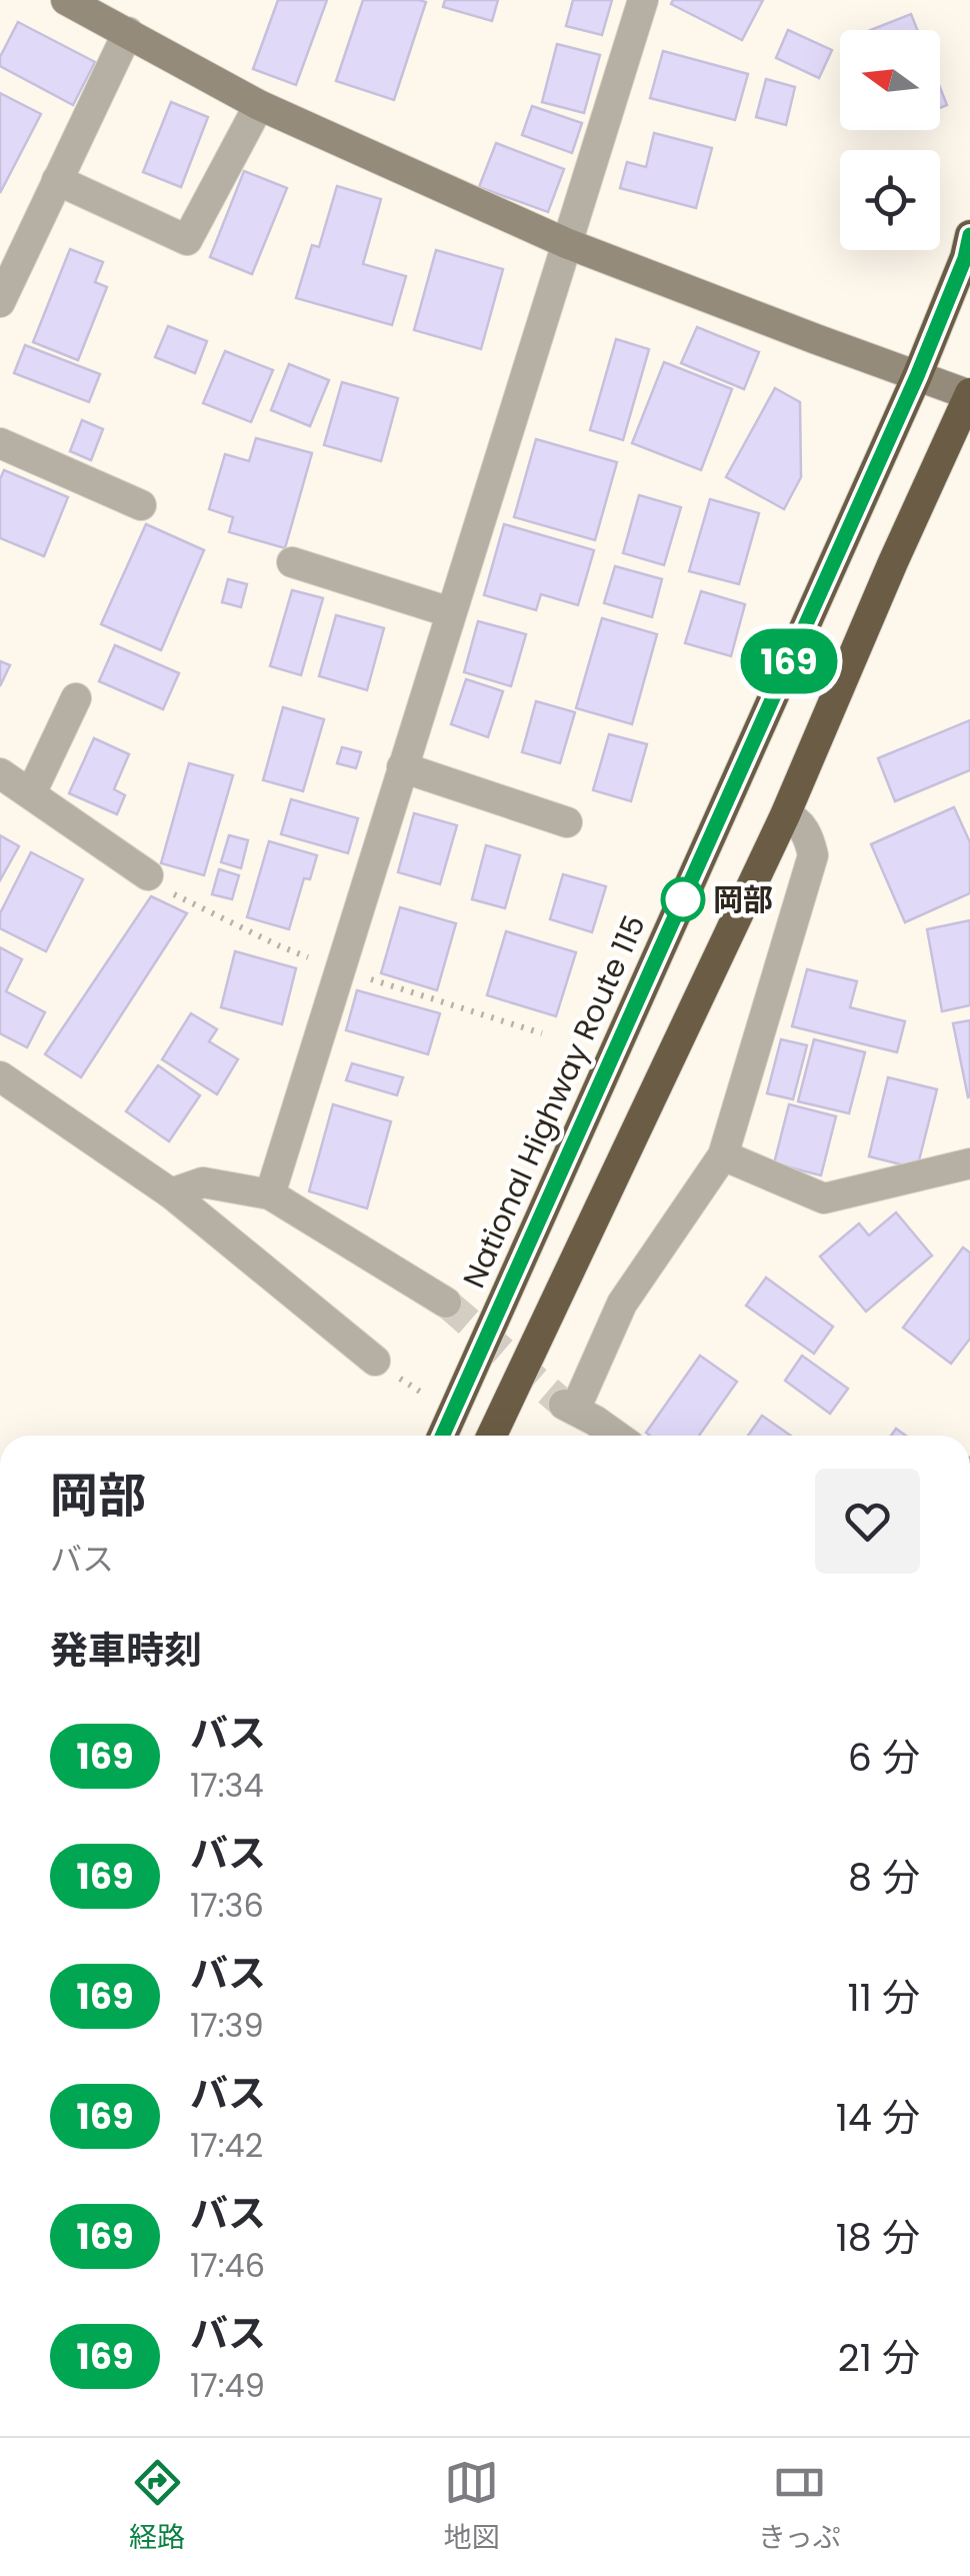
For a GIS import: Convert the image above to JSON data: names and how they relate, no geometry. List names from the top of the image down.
{
  "streets": {
    "highway": ["National Highway Route 115"]
  },
  "places": ["岡部"],
  "lines": ["bus line 169"],
  "north": "left",
  "page": {
    "on_map": "169",
    "heading": [
      ["岡部", "バス"],
      "発車時刻"
    ],
    "list": [
      {
        "mark": "169",
        "name": "バス",
        "note": "17:34",
        "value": "6 分"
      },
      {
        "mark": "169",
        "name": "バス",
        "note": "17:36",
        "value": "8 分"
      },
      {
        "mark": "169",
        "name": "バス",
        "note": "17:39",
        "value": "11 分"
      },
      {
        "mark": "169",
        "name": "バス",
        "note": "17:42",
        "value": "14 分"
      },
      {
        "mark": "169",
        "name": "バス",
        "note": "17:46",
        "value": "18 分"
      },
      {
        "mark": "169",
        "name": "バス",
        "note": "17:49",
        "value": "21 分"
      }
    ],
    "tabs": ["経路", "地図", "きっぷ"]
  }
}
